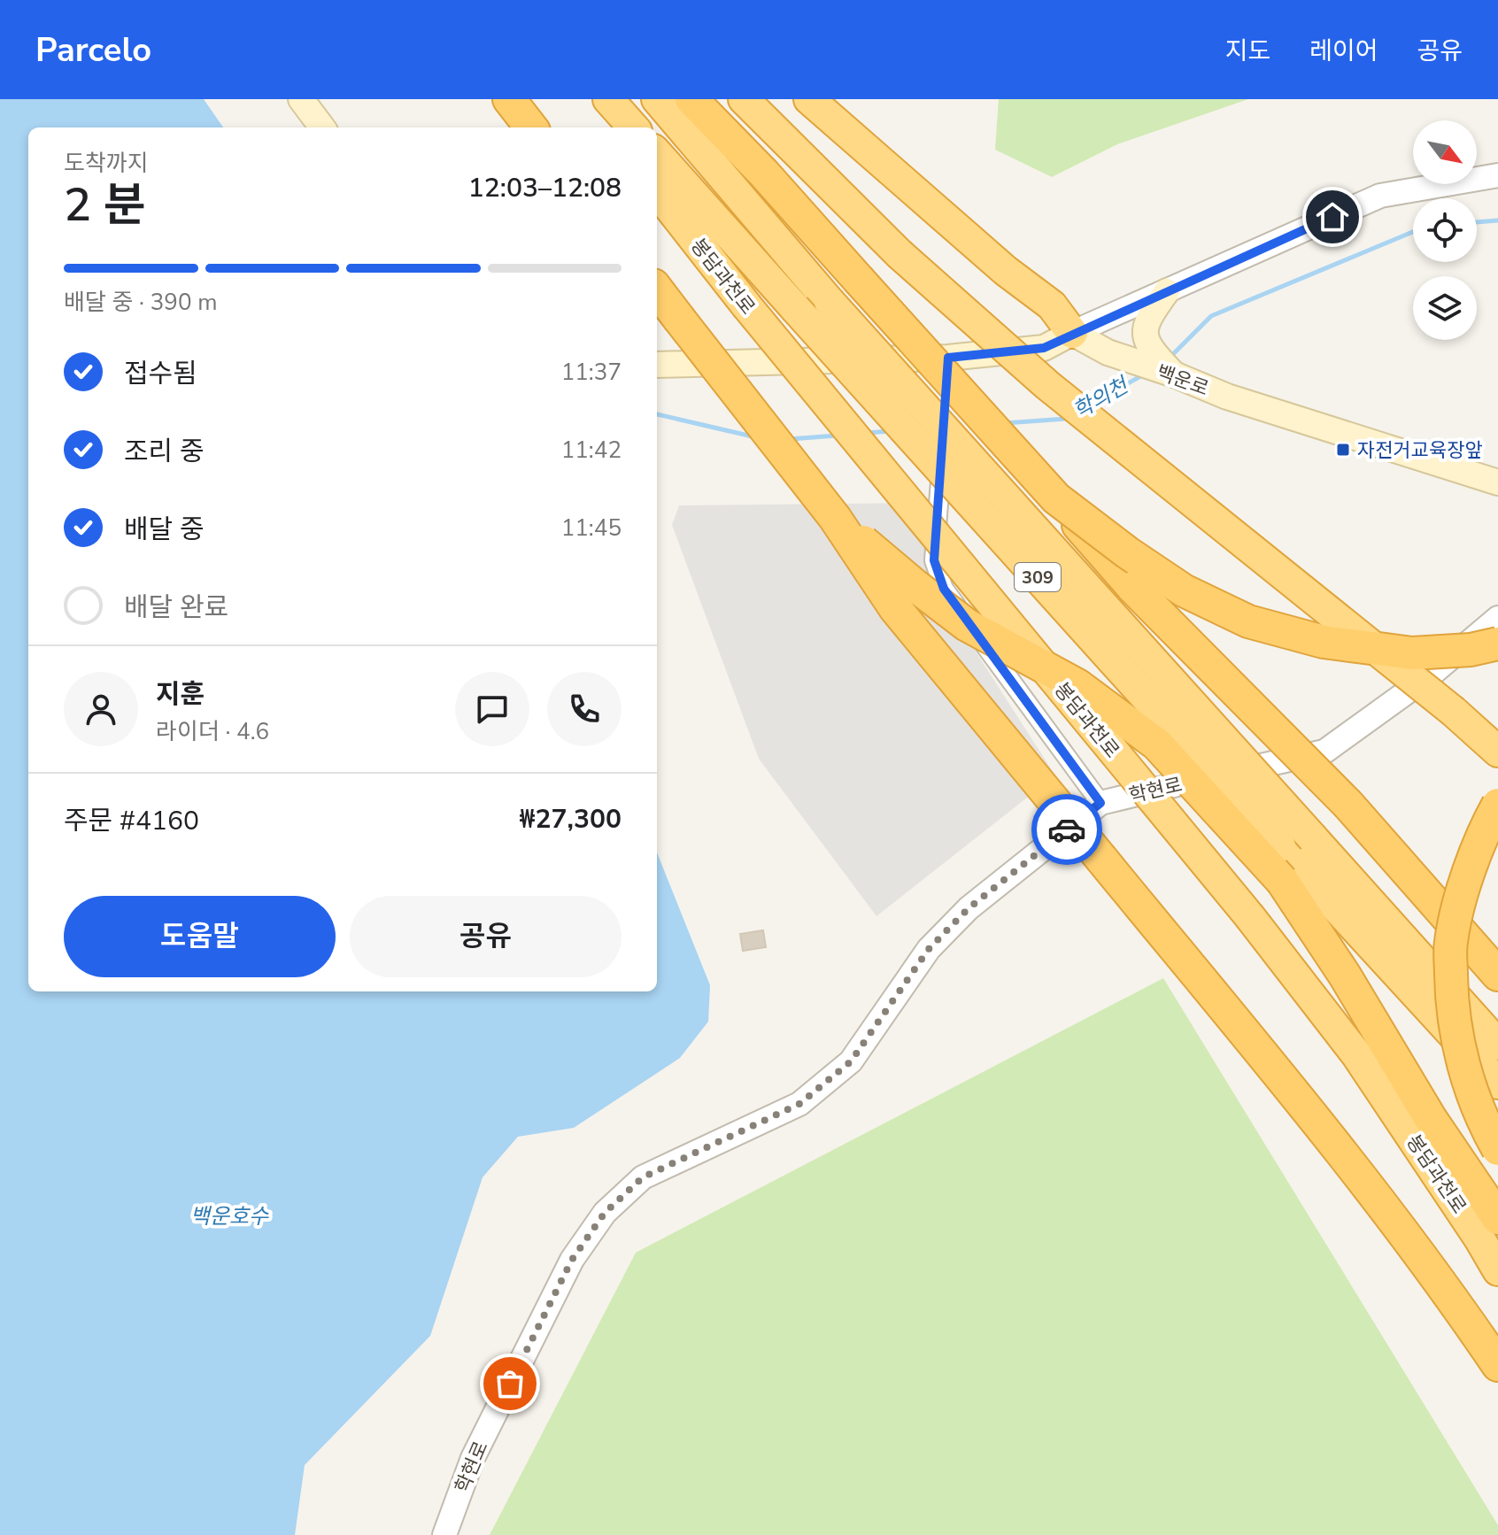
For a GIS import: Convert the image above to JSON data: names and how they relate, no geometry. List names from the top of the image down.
{
  "streets": {
    "highway": ["봉담과천로", "309"],
    "main road": ["백운로"],
    "street": ["학현로"]
  },
  "water": ["학의천", "백운호수"],
  "places": {
    "transit": ["자전거교육장앞"]
  },
  "north": "bottom right",
  "page": {
    "header": "Parcelo",
    "nav": ["지도", "레이어", "공유"],
    "heading": ["2 분", "도착까지", "12:03–12:08"],
    "panel": [
      "지훈",
      "라이더 · 4.6",
      "주문 #4160",
      "₩27,300"
    ],
    "bar": "배달 중 · 390 m",
    "list": [
      ["접수됨", "11:37"],
      ["조리 중", "11:42"],
      ["배달 중", "11:45"],
      "배달 완료"
    ],
    "buttons": ["도움말", "공유"]
  }
}
